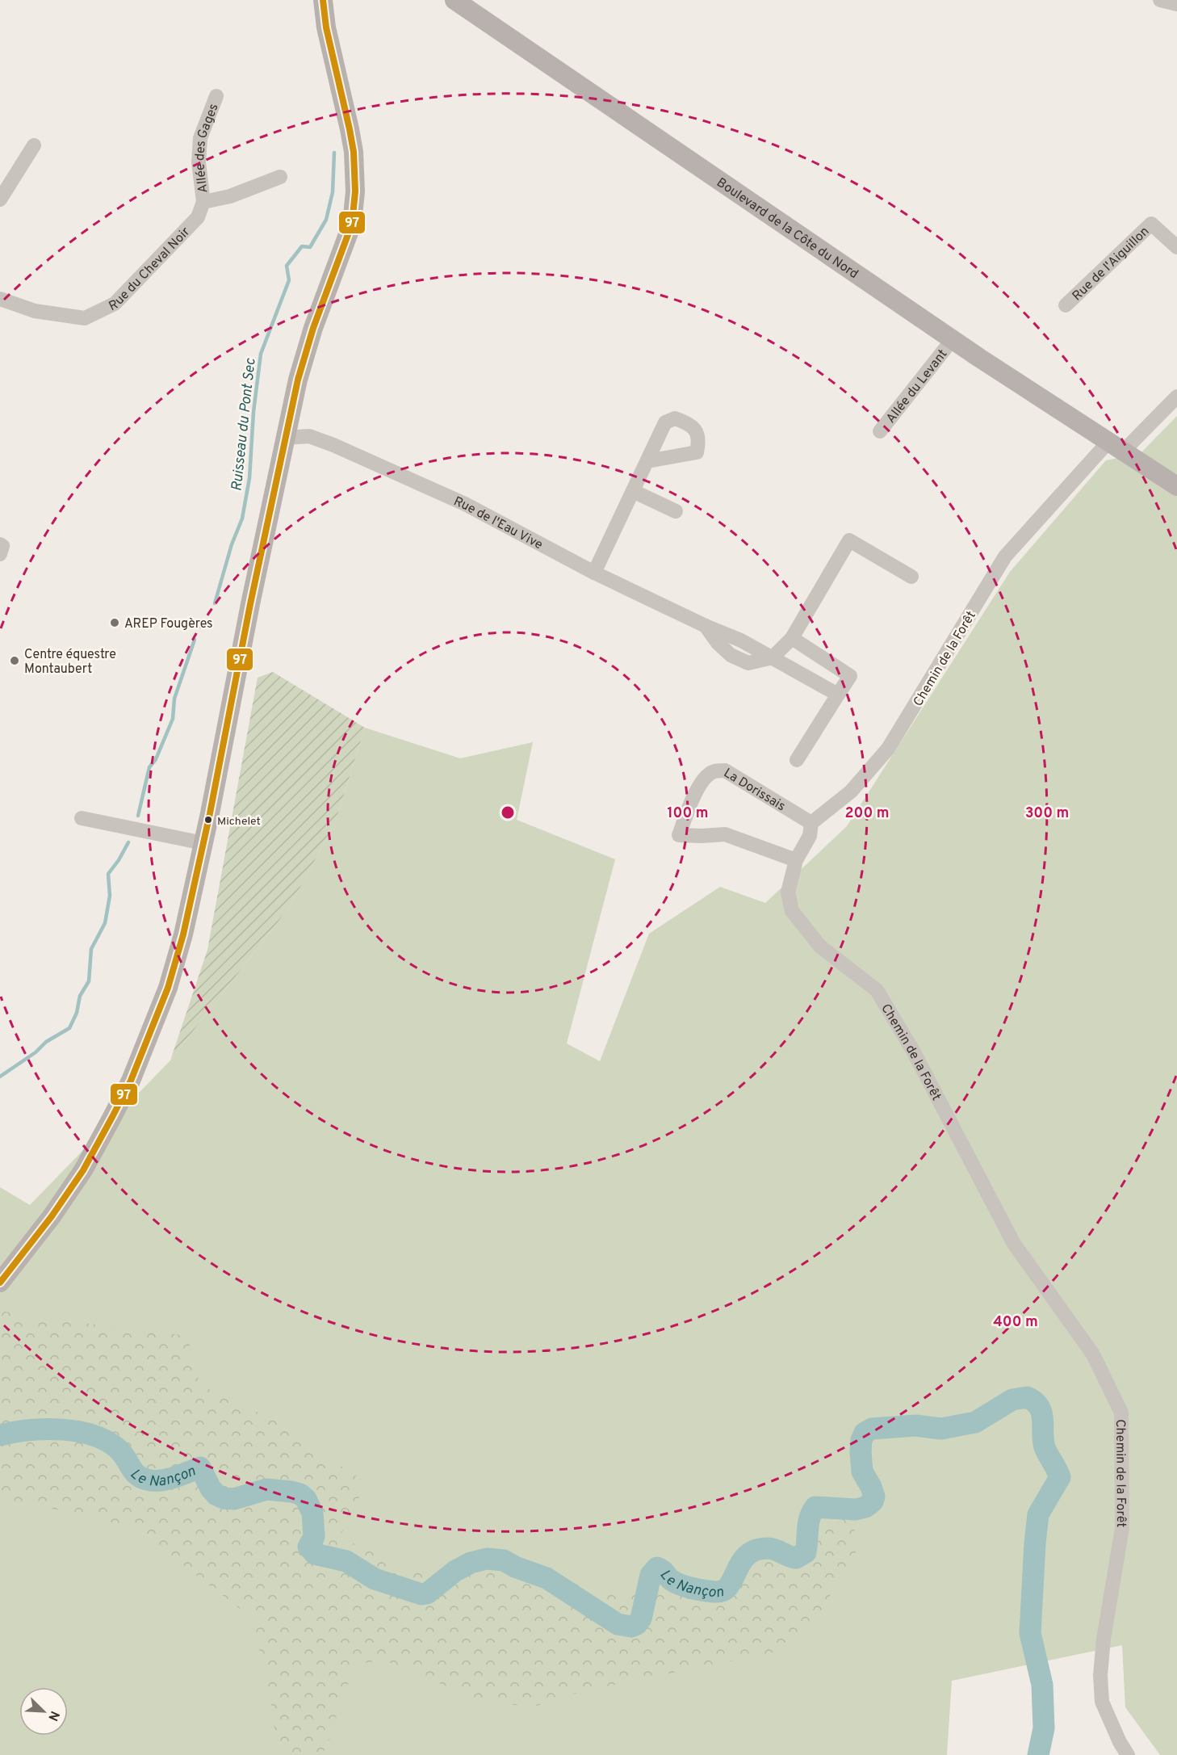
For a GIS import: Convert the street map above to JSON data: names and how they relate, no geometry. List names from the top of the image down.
{
  "streets": {
    "main road": ["Boulevard de la Côte du Nord"],
    "street": [
      "Allée des Gages",
      "Rue de l'Aiguillon",
      "Rue du Cheval Noir",
      "Allée du Levant",
      "Rue de l'Eau Vive",
      "Chemin de la Forêt",
      "La Dorissais"
    ]
  },
  "crossings": [
    ["Allée des Gages", "Rue du Cheval Noir"],
    ["Boulevard de la Côte du Nord", "Allée du Levant"],
    ["Boulevard de la Côte du Nord", "Chemin de la Forêt"],
    ["Chemin de la Forêt", "La Dorissais"]
  ],
  "water": ["Ruisseau du Pont Sec", "Le Nançon"],
  "places": ["AREP Fougères", "Centre équestre Montaubert", "Michelet"],
  "lines": ["transit line 97"],
  "north": "bottom right",
  "rings": [
    "100 m",
    "200 m",
    "300 m",
    "400 m"
  ]
}
